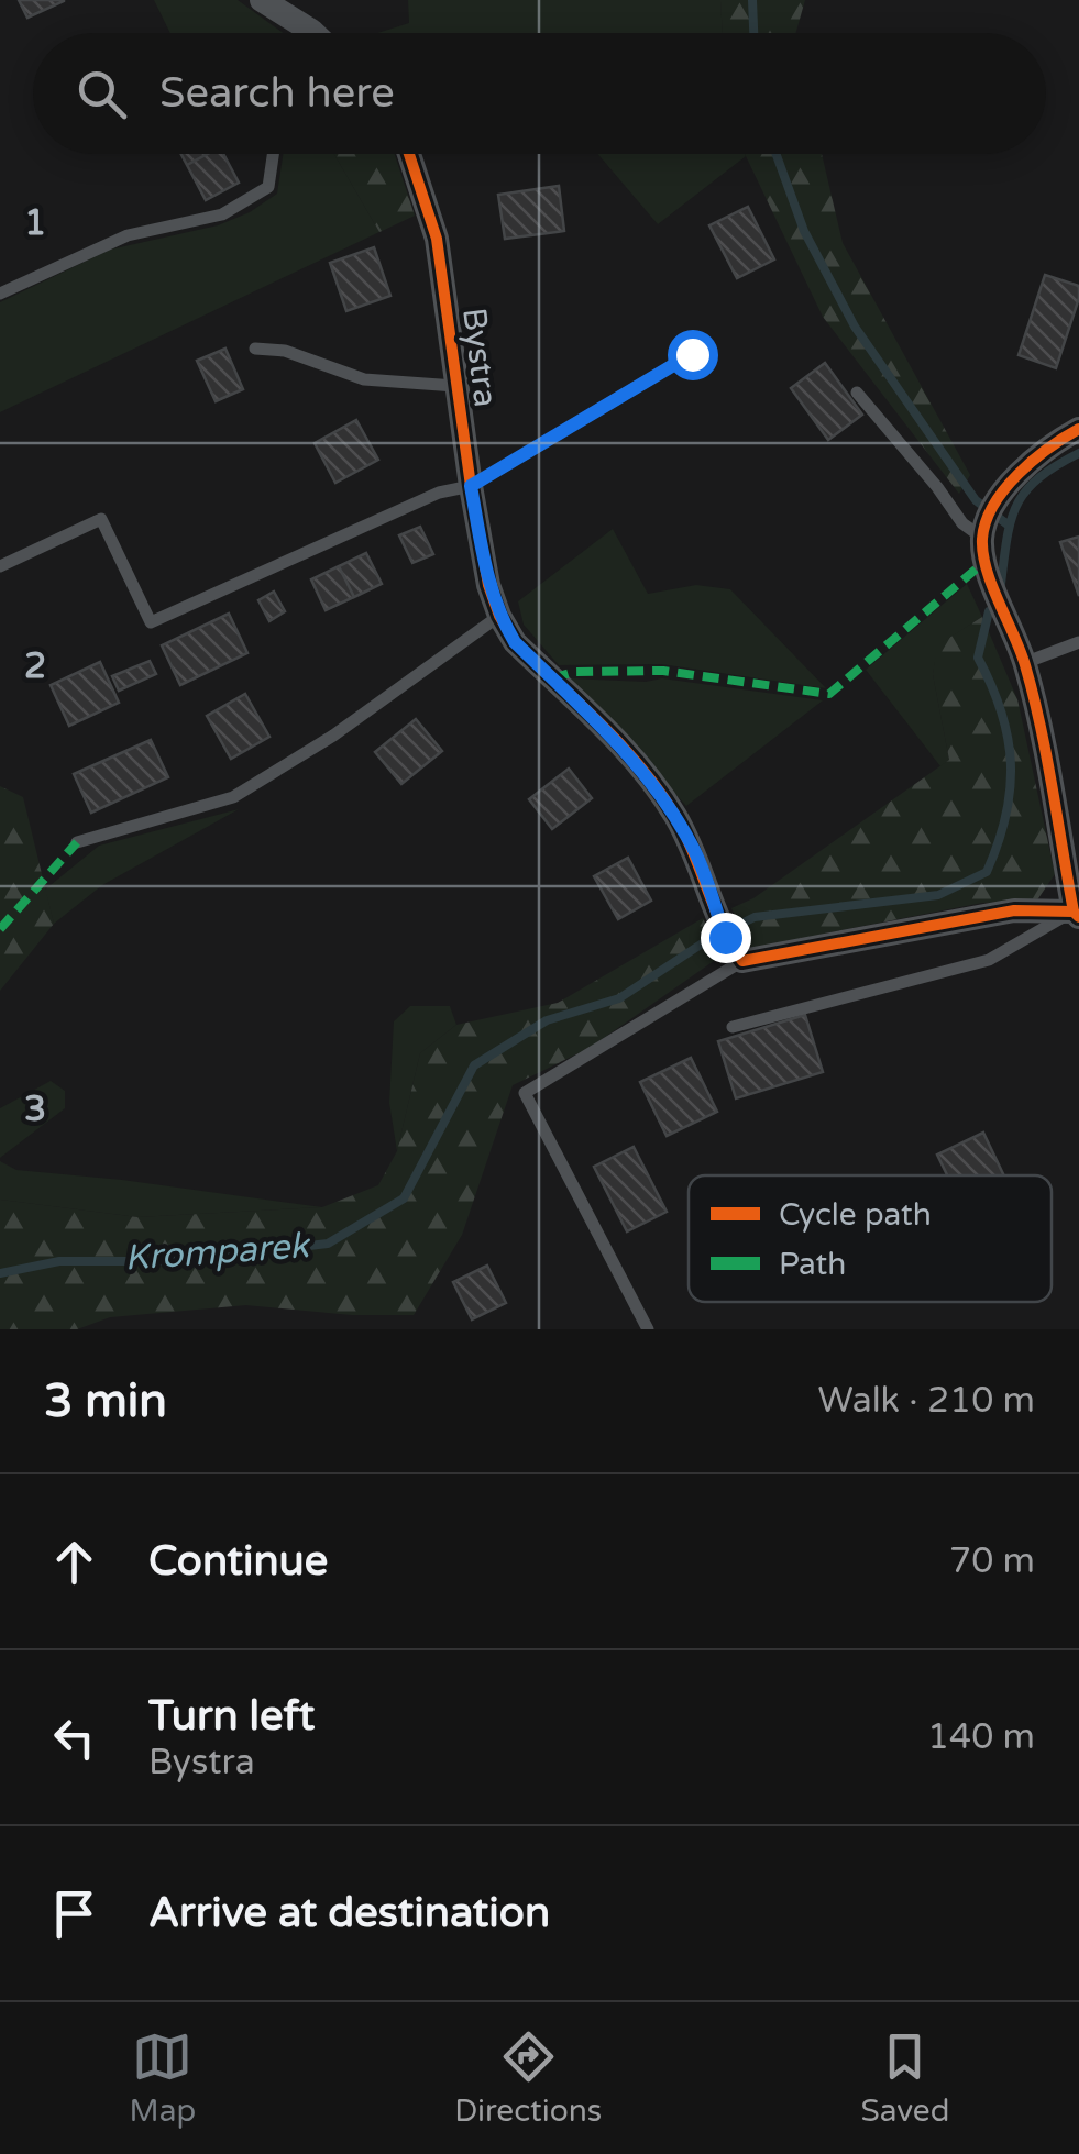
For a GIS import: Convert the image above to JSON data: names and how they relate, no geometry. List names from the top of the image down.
{
  "streets": {
    "street": ["Bystra"]
  },
  "water": ["Kromparek"],
  "legend": ["Cycle path", "Path"],
  "page": {
    "search": "Search here",
    "heading": ["3 min", "Walk · 210 m"],
    "list": [
      ["Continue", "70 m"],
      ["Turn left", "Bystra", "140 m"],
      "Arrive at destination"
    ],
    "nav": ["Map", "Directions", "Saved"]
  },
  "grid": {
    "rows": ["1", "2", "3"]
  }
}
